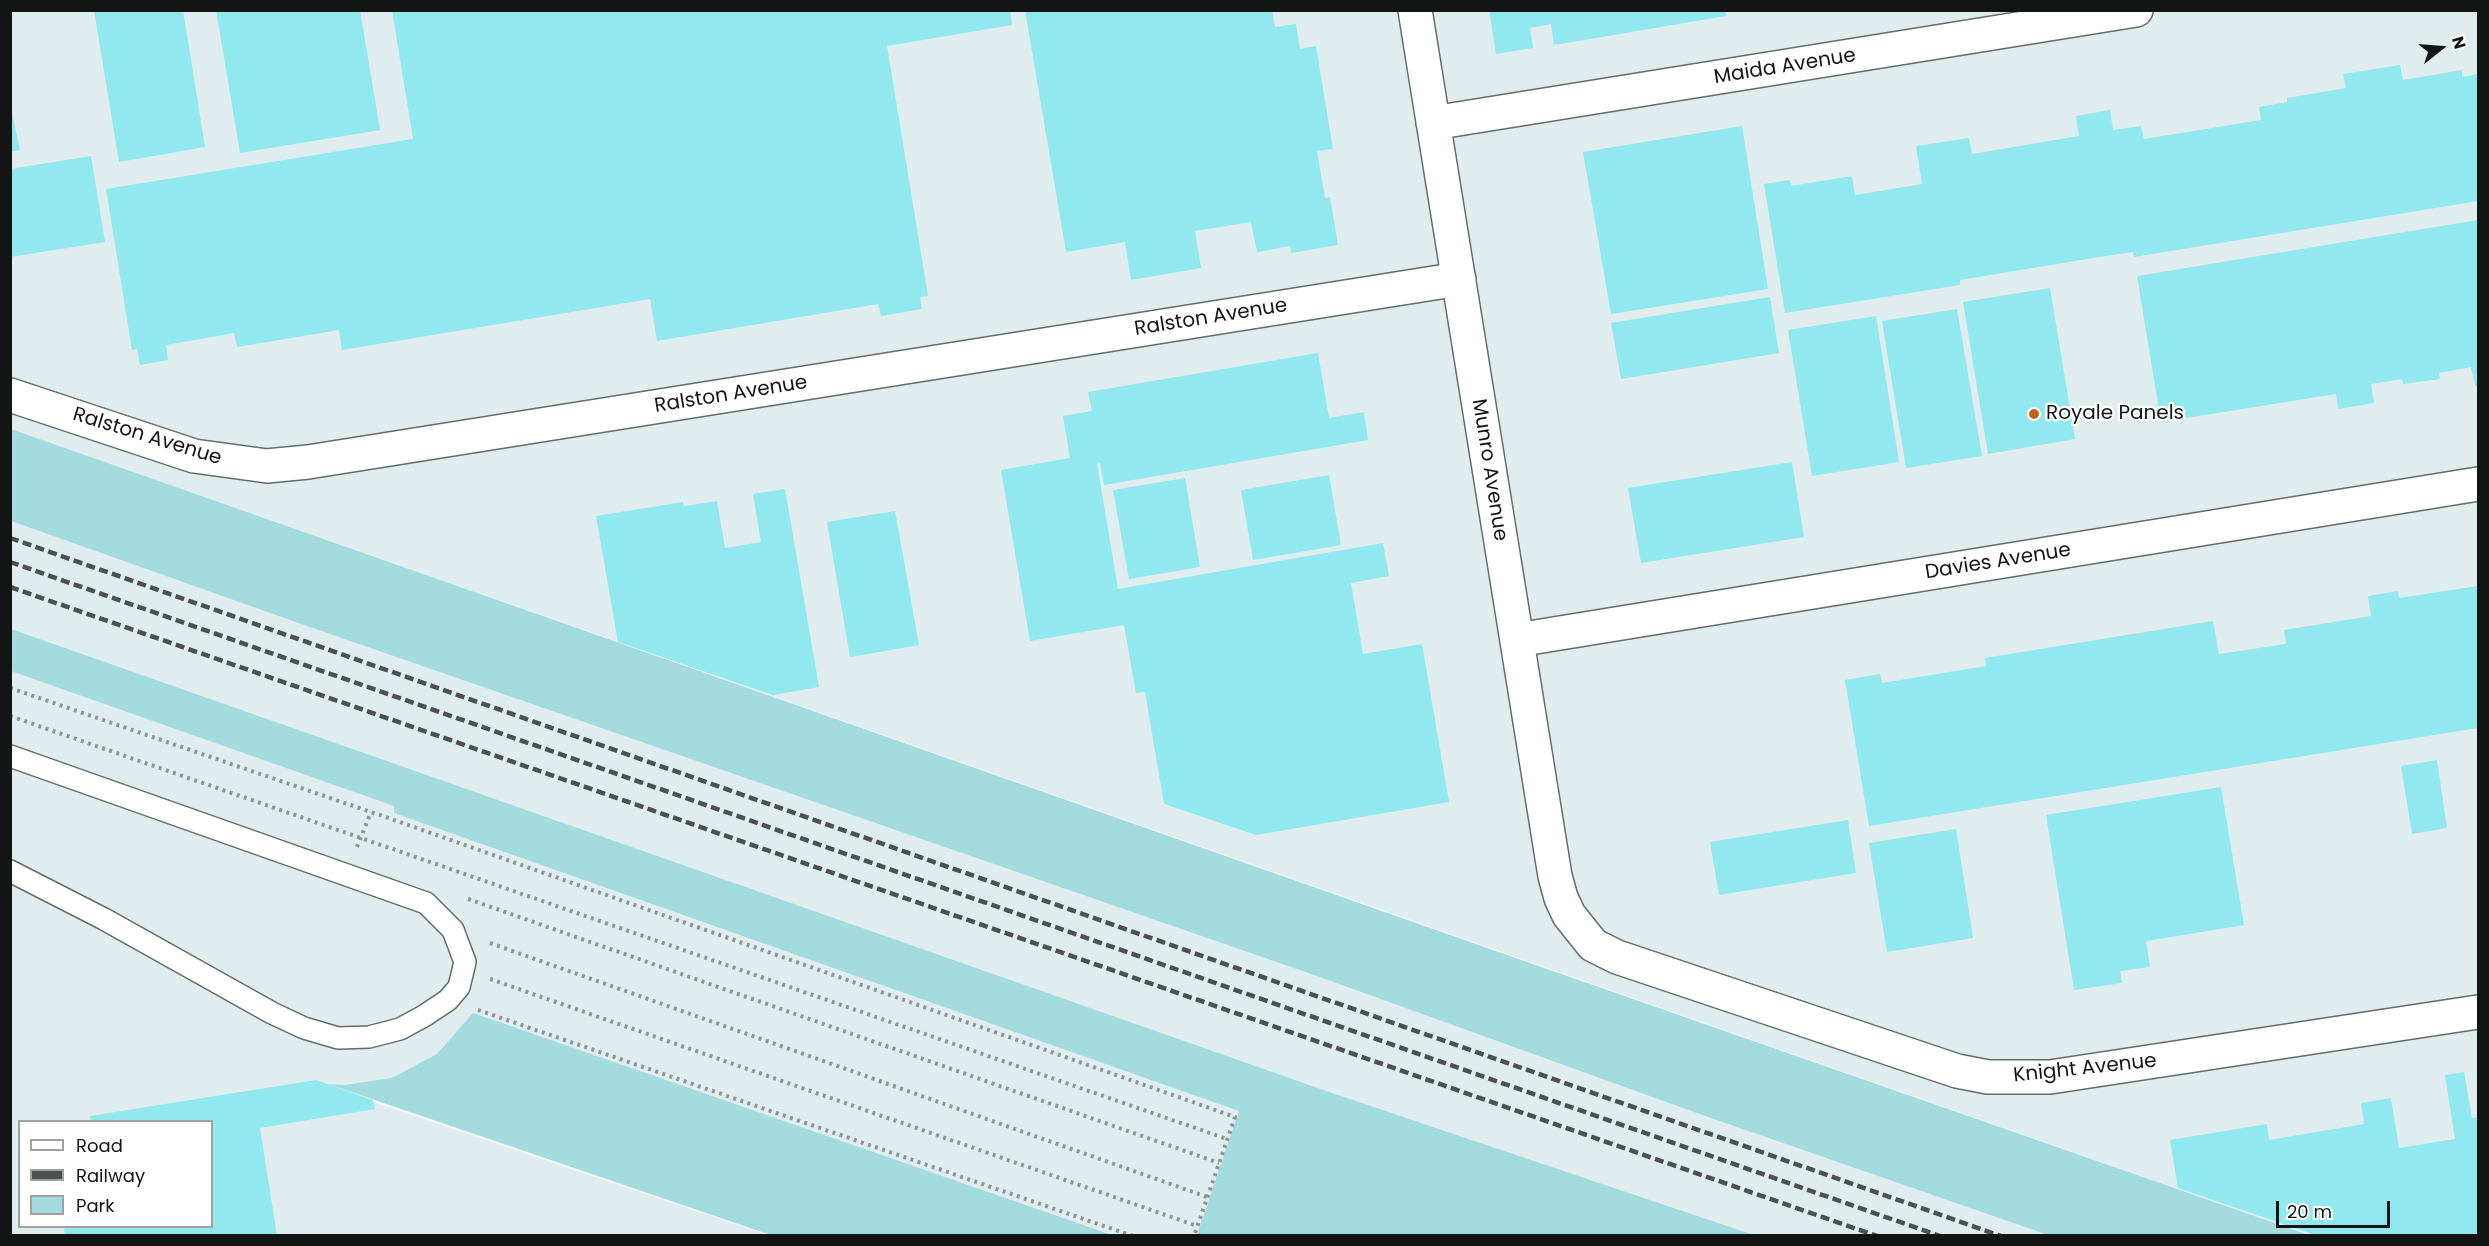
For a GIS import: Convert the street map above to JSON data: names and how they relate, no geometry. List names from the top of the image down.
{
  "streets": {
    "street": [
      "Maida Avenue",
      "Ralston Avenue",
      "Munro Avenue",
      "Davies Avenue",
      "Knight Avenue"
    ]
  },
  "crossings": [
    ["Maida Avenue", "Munro Avenue"],
    ["Ralston Avenue", "Munro Avenue"],
    ["Munro Avenue", "Davies Avenue"],
    ["Munro Avenue", "Knight Avenue"]
  ],
  "places": ["Royale Panels"],
  "legend": ["Road", "Railway", "Park"],
  "scale_bar": "20 m",
  "north": "right"
}
